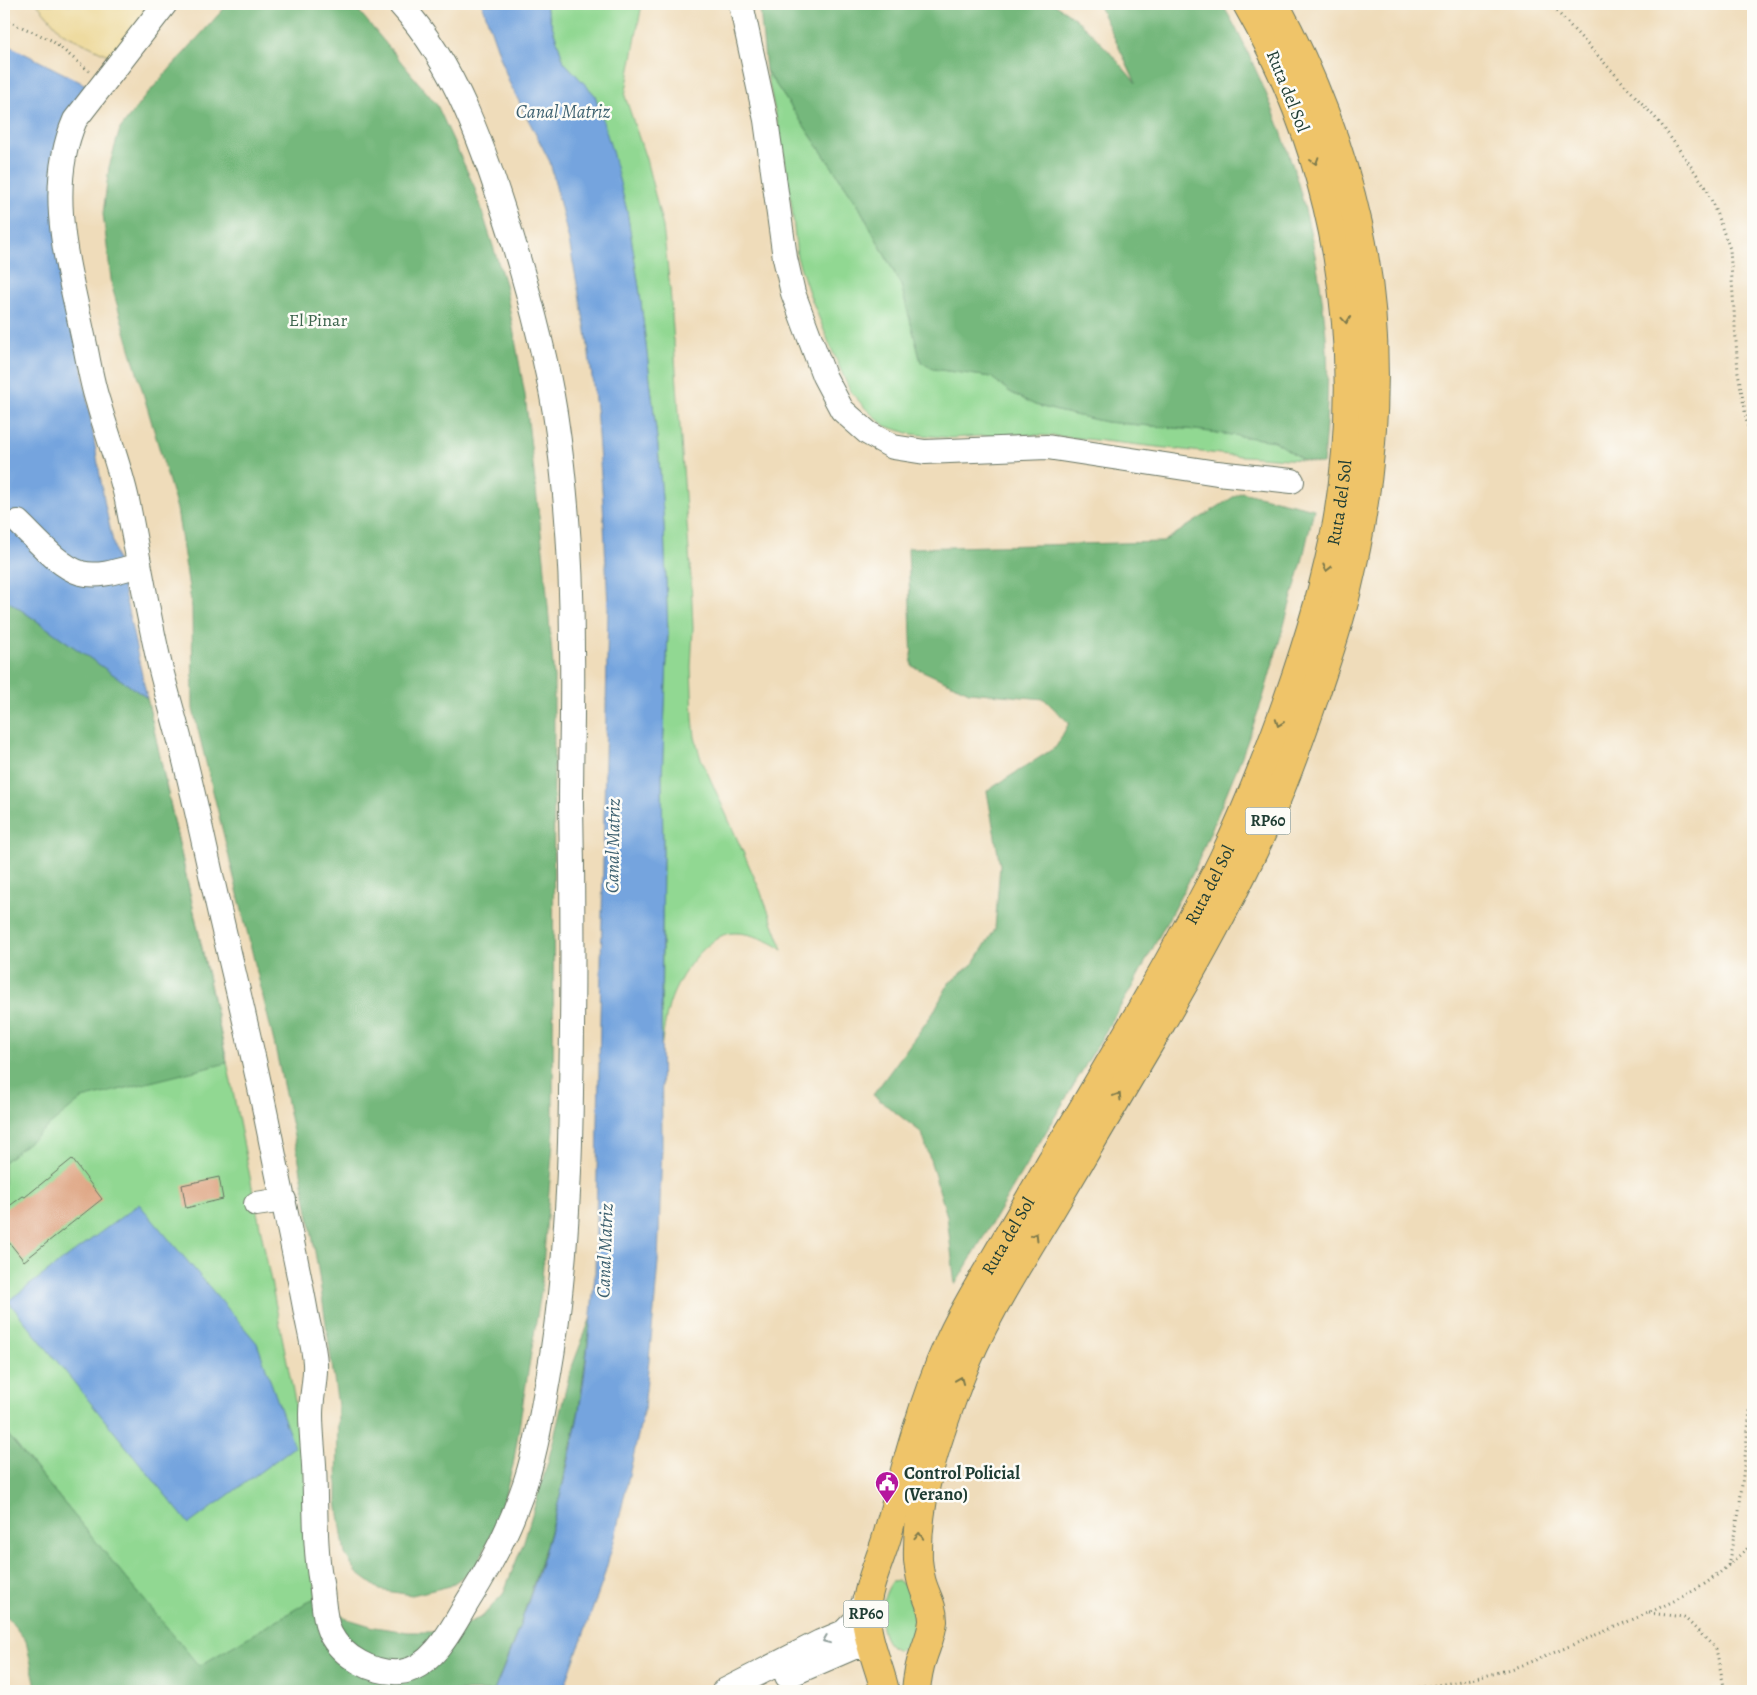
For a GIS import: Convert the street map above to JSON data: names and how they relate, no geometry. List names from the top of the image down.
{
  "streets": {
    "main road": ["Ruta del Sol", "RP60"]
  },
  "water": ["Canal Matriz"],
  "parks": ["El Pinar"],
  "places": {
    "public building": ["Control Policial (Verano)"]
  }
}
